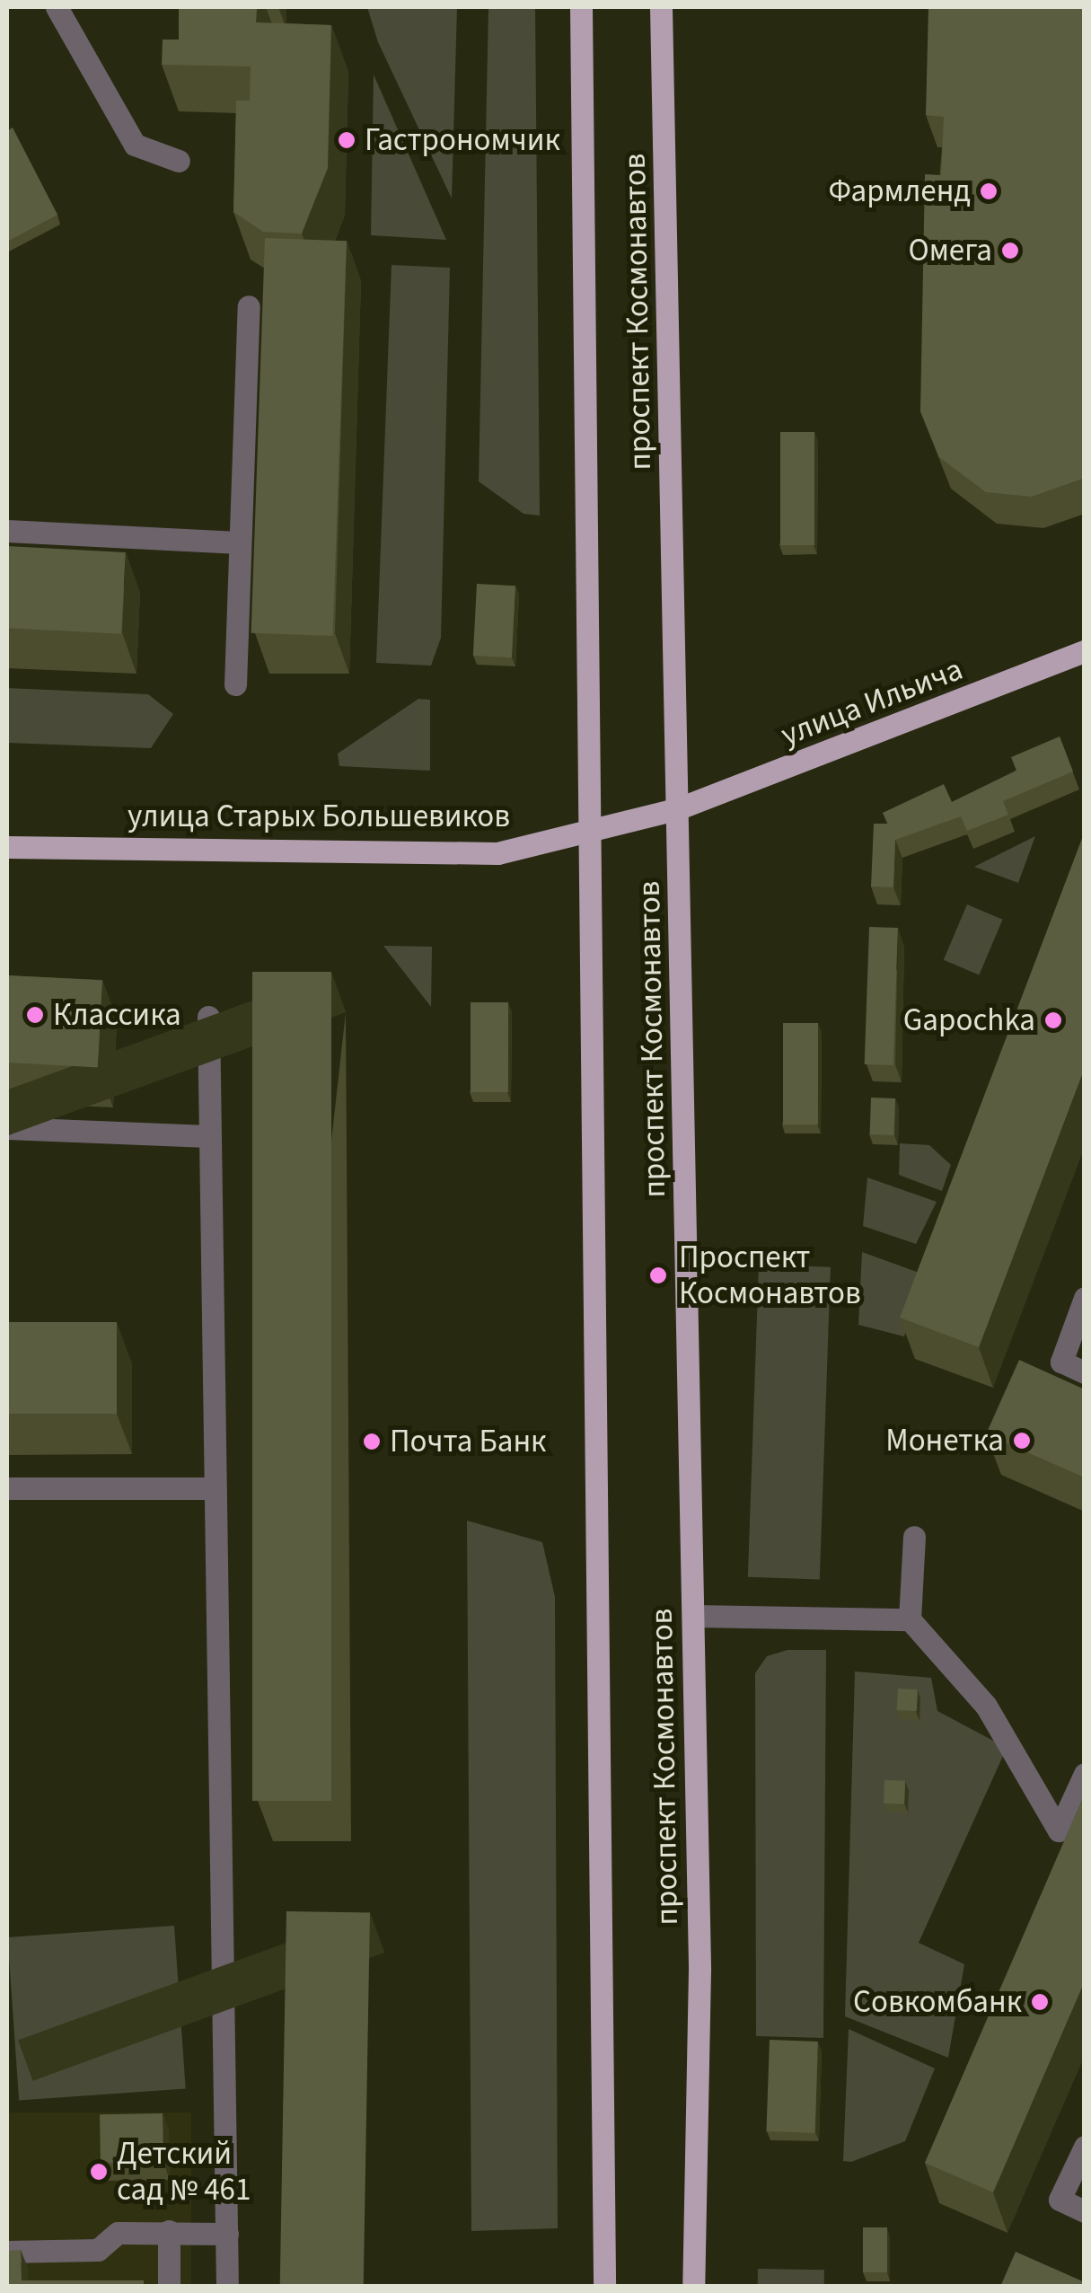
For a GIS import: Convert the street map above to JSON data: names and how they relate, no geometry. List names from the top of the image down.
{
  "streets": {
    "main road": ["проспект Космонавтов", "улица Ильича", "улица Старых Большевиков"]
  },
  "crossings": [
    ["проспект Космонавтов", "улица Ильича"],
    ["проспект Космонавтов", "улица Старых Большевиков"],
    ["улица Ильича", "улица Старых Большевиков"]
  ],
  "places": [
    "Гастрономчик",
    "Фармленд",
    "Омега",
    "Классика",
    "Gapochka",
    "Проспект Космонавтов",
    "Монетка",
    "Почта Банк",
    "Совкомбанк",
    "Детский сад № 461"
  ]
}
